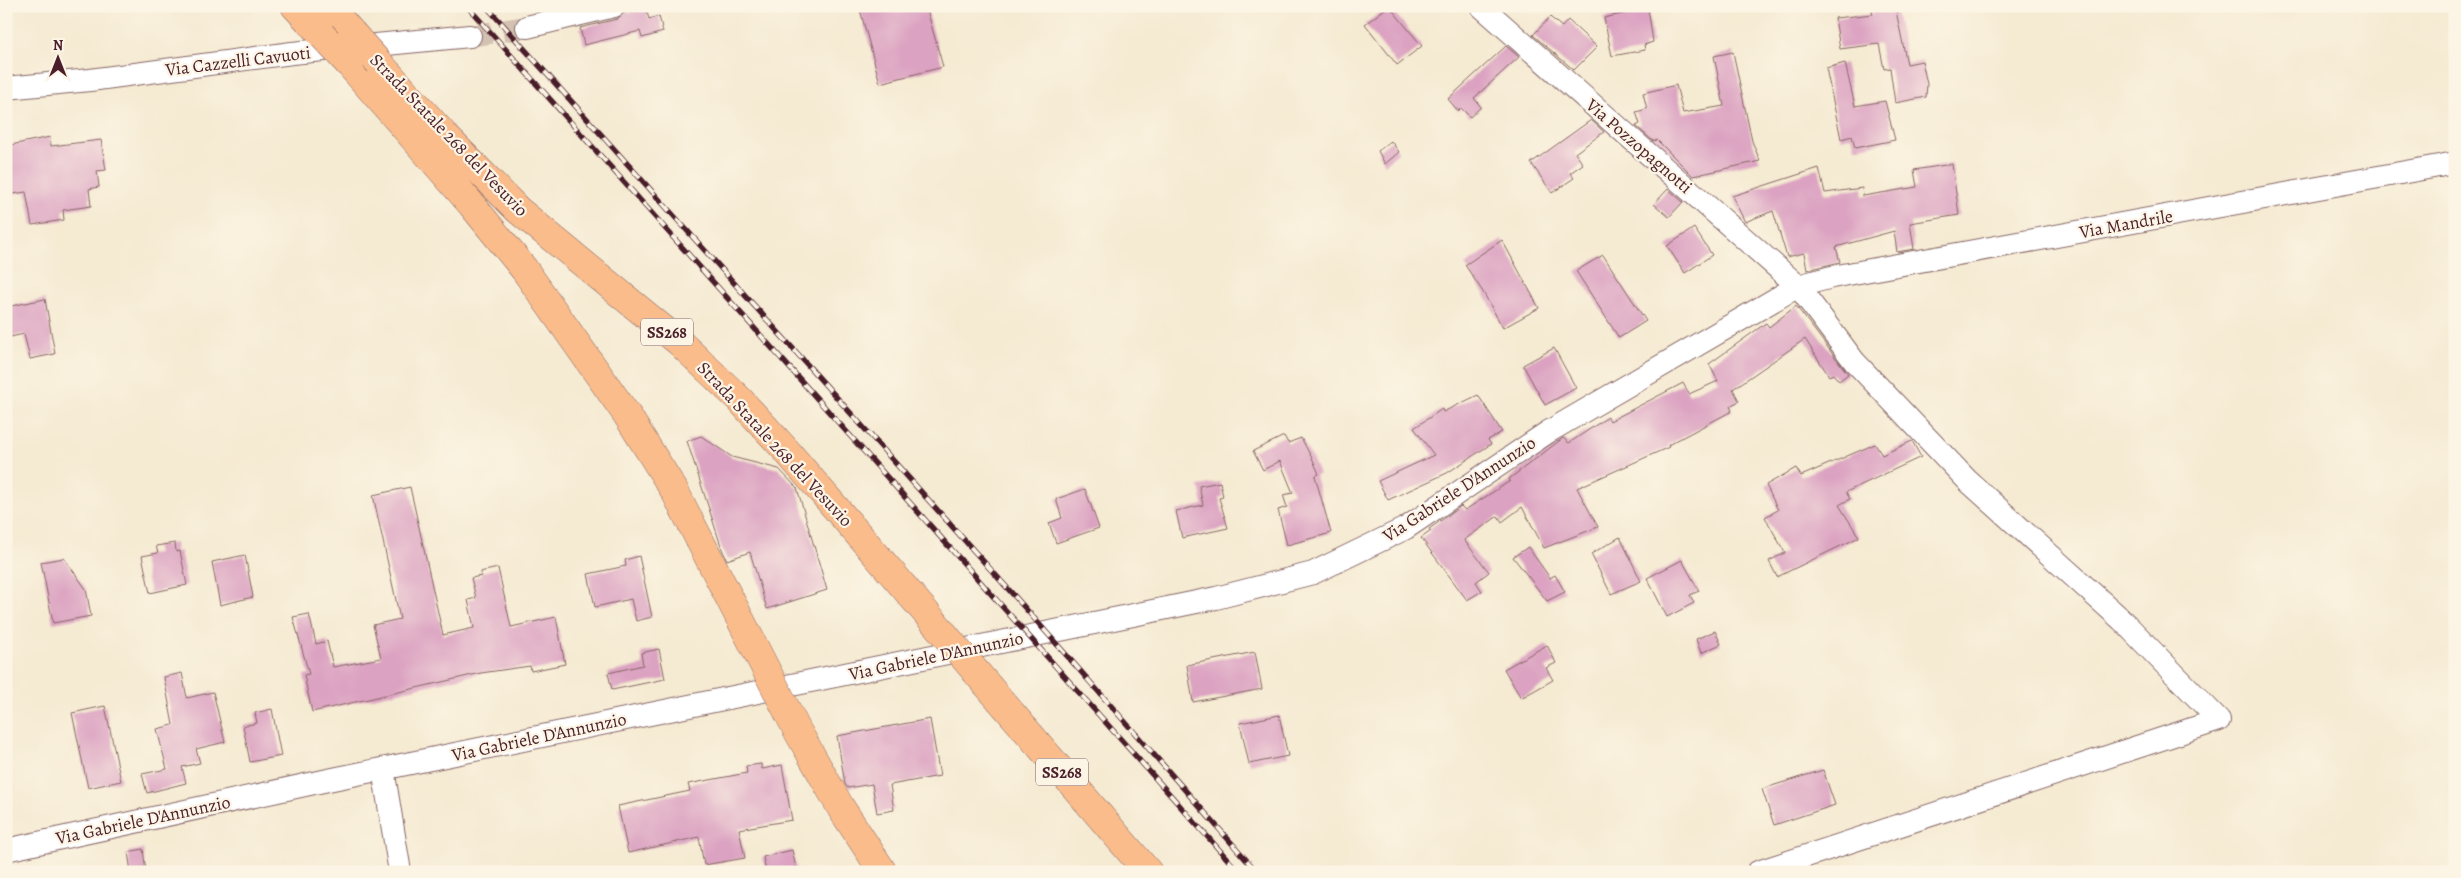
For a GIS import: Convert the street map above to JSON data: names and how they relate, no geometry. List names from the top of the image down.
{
  "streets": {
    "highway": ["Strada Statale 268 del Vesuvio", "SS268"],
    "street": [
      "Via Cazzelli Cavuoti",
      "Via Pozzopagnotti",
      "Via Mandrile",
      "Via Gabriele D'Annunzio"
    ]
  },
  "crossings": [
    ["Via Pozzopagnotti", "Via Mandrile"],
    ["Via Pozzopagnotti", "Via Gabriele D'Annunzio"],
    ["Via Mandrile", "Via Gabriele D'Annunzio"]
  ],
  "north": "top"
}
